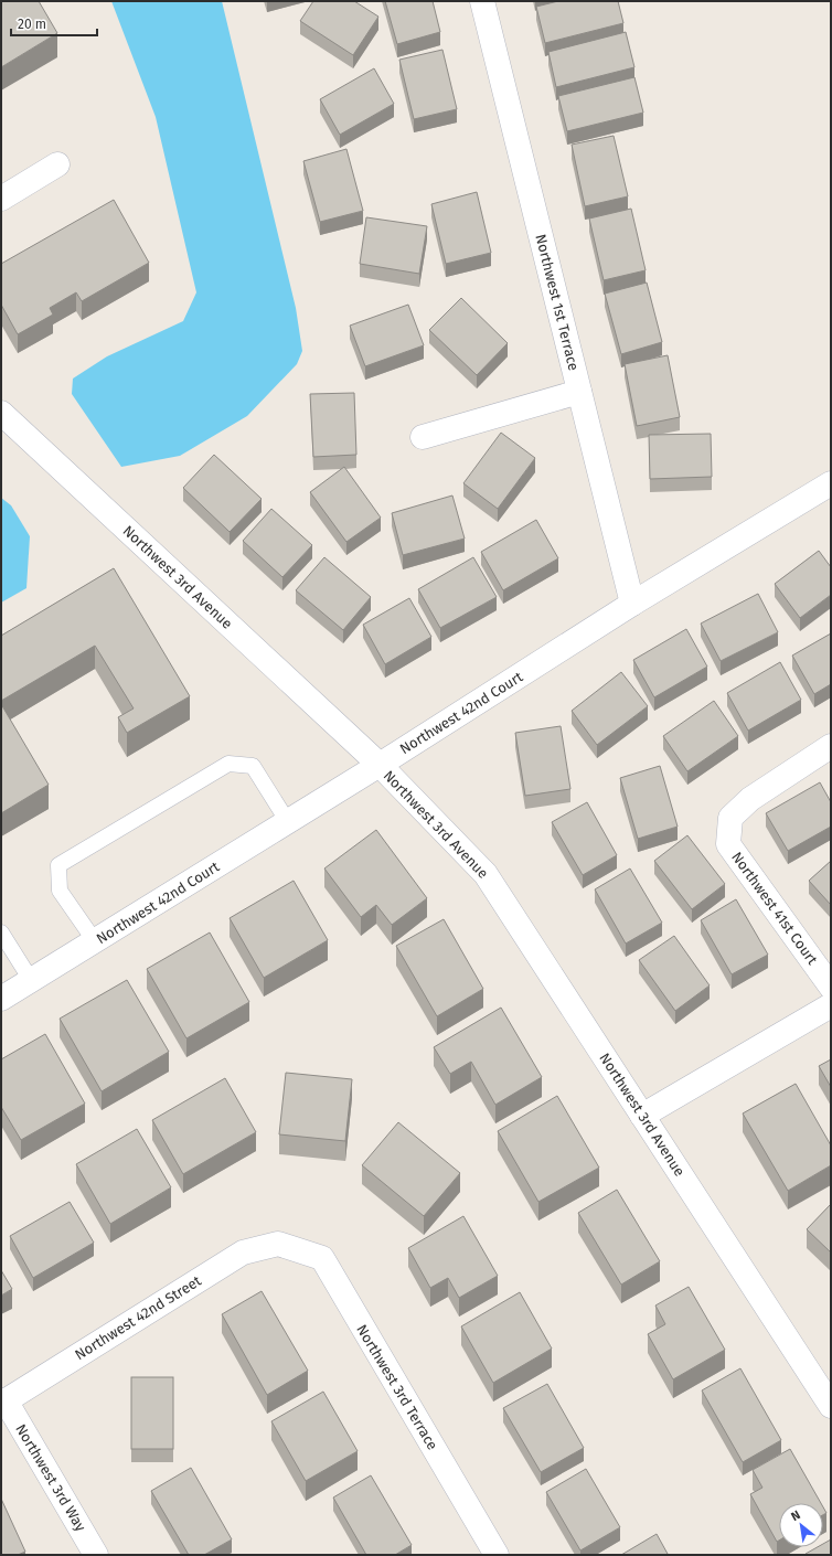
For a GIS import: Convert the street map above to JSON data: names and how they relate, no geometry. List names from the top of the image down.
{
  "streets": {
    "street": [
      "Northwest 1st Terrace",
      "Northwest 3rd Avenue",
      "Northwest 42nd Court",
      "Northwest 41st Court",
      "Northwest 42nd Street",
      "Northwest 3rd Terrace",
      "Northwest 3rd Way"
    ]
  },
  "crossings": [
    ["Northwest 1st Terrace", "Northwest 42nd Court"],
    ["Northwest 3rd Avenue", "Northwest 42nd Court"],
    ["Northwest 42nd Street", "Northwest 3rd Terrace"],
    ["Northwest 42nd Street", "Northwest 3rd Way"]
  ],
  "scale_bar": "20 m",
  "north": "top left"
}
